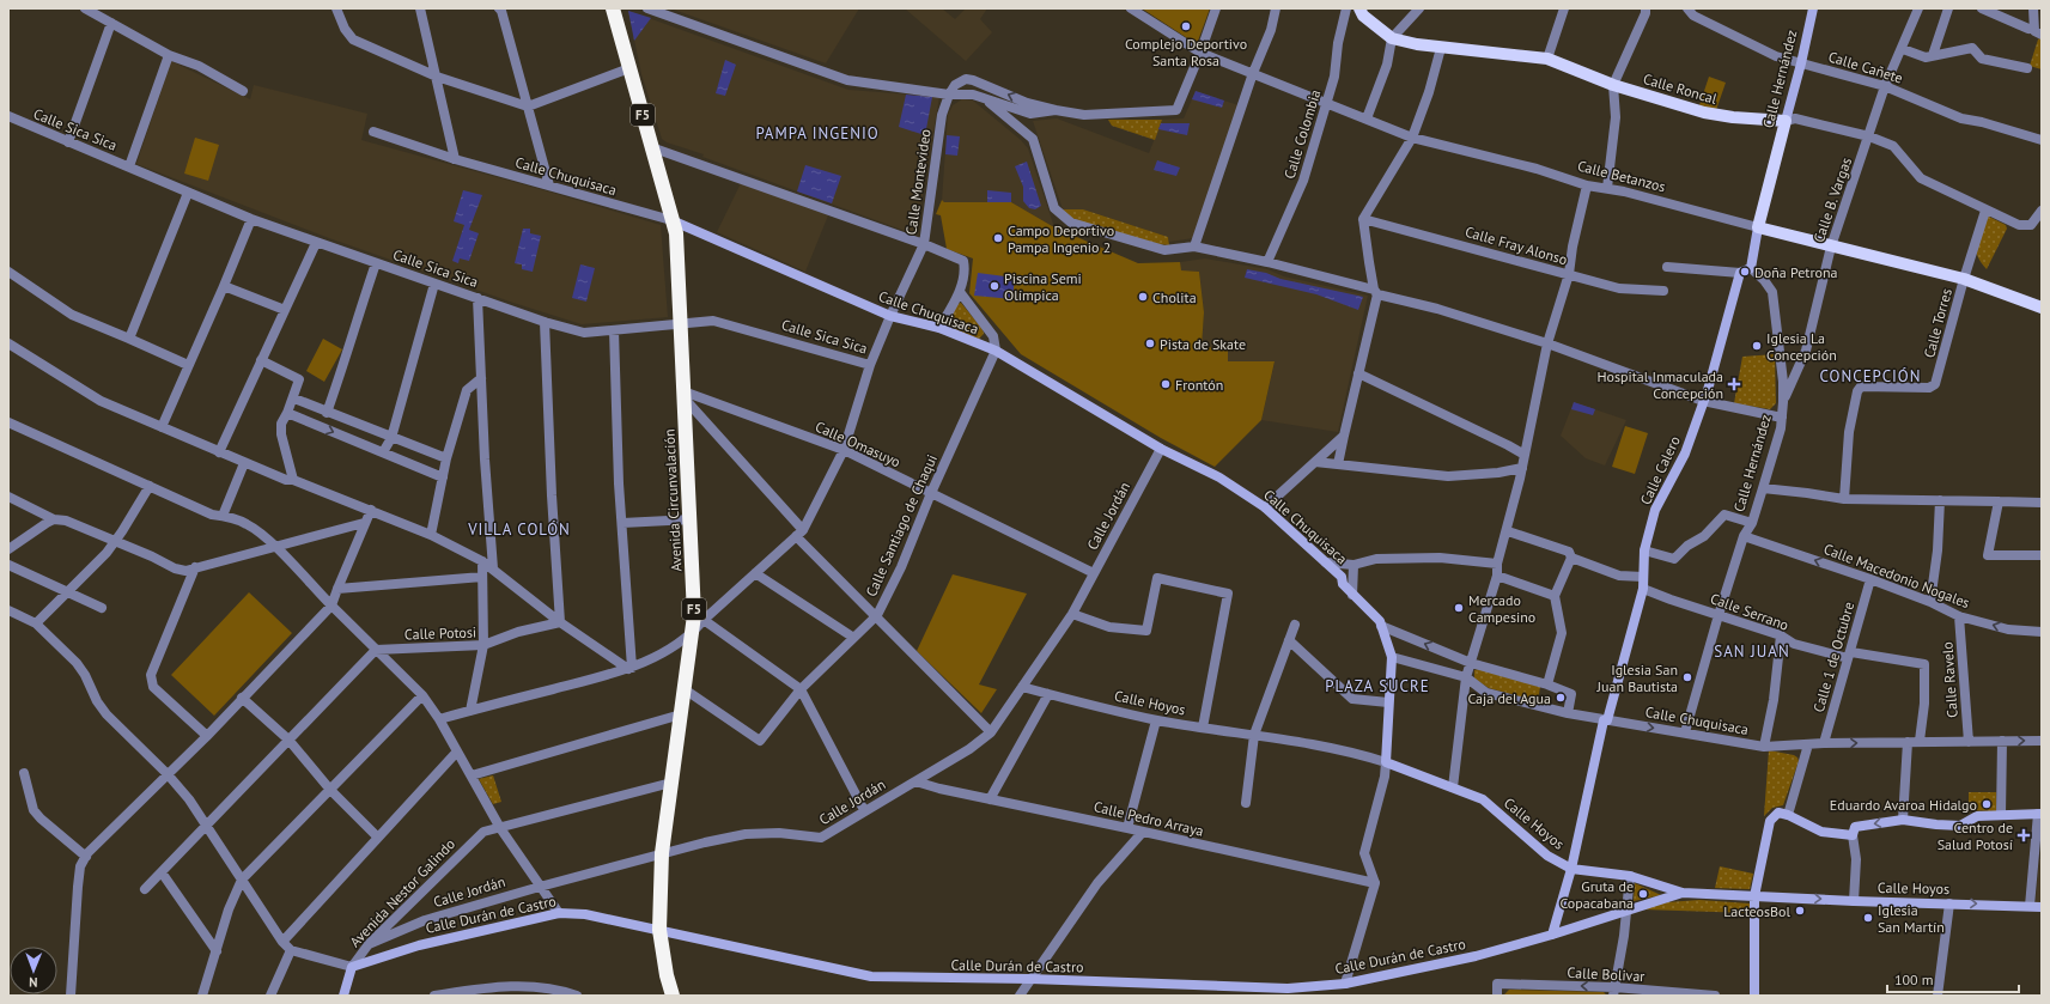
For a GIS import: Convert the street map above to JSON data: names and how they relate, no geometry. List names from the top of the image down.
{
  "streets": {
    "highway": ["F5", "Avenida Circunvalación"],
    "main road": [
      "Calle Hernández",
      "Calle Roncal",
      "Calle Chuquisaca",
      "Calle Betanzos",
      "Calle Calero",
      "Calle Hoyos",
      "Avenida Nestor Galindo",
      "Calle Durán de Castro"
    ],
    "street": [
      "Calle Cañete",
      "Calle Sica Sica",
      "Calle Colombia",
      "Calle Montevideo",
      "Calle B. Vargas",
      "Calle Fray Alonso",
      "Calle Torres",
      "Calle Omasuyo",
      "Calle Jordán",
      "Calle Santiago de Chaqui",
      "Calle Macedonio Nogales",
      "Calle Serrano",
      "Calle Potosi",
      "Calle 1 de Octubre",
      "Calle Ravelo",
      "Calle Pedro Arraya",
      "Calle Bolivar"
    ]
  },
  "crossings": [
    ["Calle Cañete", "Calle Hernández"],
    ["Calle Cañete", "Calle B. Vargas"],
    ["Calle Hernández", "Calle Roncal"],
    ["Calle Hernández", "Calle Chuquisaca"],
    ["Calle Hernández", "Calle Betanzos"],
    ["Calle Hernández", "Calle B. Vargas"],
    ["Calle Hernández", "Calle Macedonio Nogales"],
    ["Calle Hernández", "Calle Serrano"],
    ["Calle Roncal", "Calle B. Vargas"],
    ["Calle Sica Sica", "Calle Montevideo"],
    ["Calle Sica Sica", "Avenida Circunvalación"],
    ["Calle Colombia", "Calle Betanzos"],
    ["Calle Chuquisaca", "Calle Montevideo"],
    ["Calle Chuquisaca", "Calle Calero"],
    ["Calle Chuquisaca", "Avenida Circunvalación"],
    ["Calle Chuquisaca", "Calle Jordán"],
    ["Calle Chuquisaca", "Calle Santiago de Chaqui"],
    ["Calle Chuquisaca", "Calle Serrano"],
    ["Calle Chuquisaca", "Calle 1 de Octubre"],
    ["Calle Chuquisaca", "Calle Ravelo"],
    ["Calle Betanzos", "Calle B. Vargas"],
    ["Calle Betanzos", "Calle Torres"],
    ["Calle Montevideo", "Calle Omasuyo"],
    ["Calle Montevideo", "Avenida Circunvalación"],
    ["Calle Omasuyo", "Avenida Circunvalación"],
    ["Calle Omasuyo", "Calle Jordán"],
    ["Calle Omasuyo", "Calle Santiago de Chaqui"],
    ["Calle Calero", "Calle Serrano"],
    ["Calle Calero", "Calle Hoyos"],
    ["Calle Calero", "Calle Durán de Castro"],
    ["Avenida Circunvalación", "Calle Jordán"],
    ["Avenida Circunvalación", "Calle Santiago de Chaqui"],
    ["Avenida Circunvalación", "Avenida Nestor Galindo"],
    ["Avenida Circunvalación", "Calle Durán de Castro"],
    ["Calle Jordán", "Calle Hoyos"],
    ["Calle Jordán", "Calle Pedro Arraya"],
    ["Calle Jordán", "Avenida Nestor Galindo"],
    ["Calle Macedonio Nogales", "Calle 1 de Octubre"],
    ["Calle Macedonio Nogales", "Calle Ravelo"],
    ["Calle Serrano", "Calle 1 de Octubre"],
    ["Calle Hoyos", "Calle Durán de Castro"],
    ["Avenida Nestor Galindo", "Calle Durán de Castro"]
  ],
  "one_way": ["Calle Bolivar"],
  "districts": [
    "PAMPA INGENIO",
    "CONCEPCIÓN",
    "VILLA COLÓN",
    "SAN JUAN",
    "PLAZA SUCRE"
  ],
  "places": {
    "other": [
      "Complejo Deportivo Santa Rosa",
      "Campo Deportivo Pampa Ingenio 2",
      "Doña Petrona",
      "Piscina Semi Olímpica",
      "Cholita",
      "Pista de Skate",
      "Iglesia La Concepción",
      "Frontón",
      "Mercado Campesino",
      "Iglesia San Juan Bautista",
      "Caja del Agua",
      "Eduardo Avaroa Hidalgo",
      "Gruta de Copacabana",
      "LacteosBol",
      "Iglesia San Martín"
    ],
    "health": ["Hospital Inmaculada Concepción", "Centro de Salud Potosí"]
  },
  "scale_bar": "100 m",
  "north": "bottom"
}
